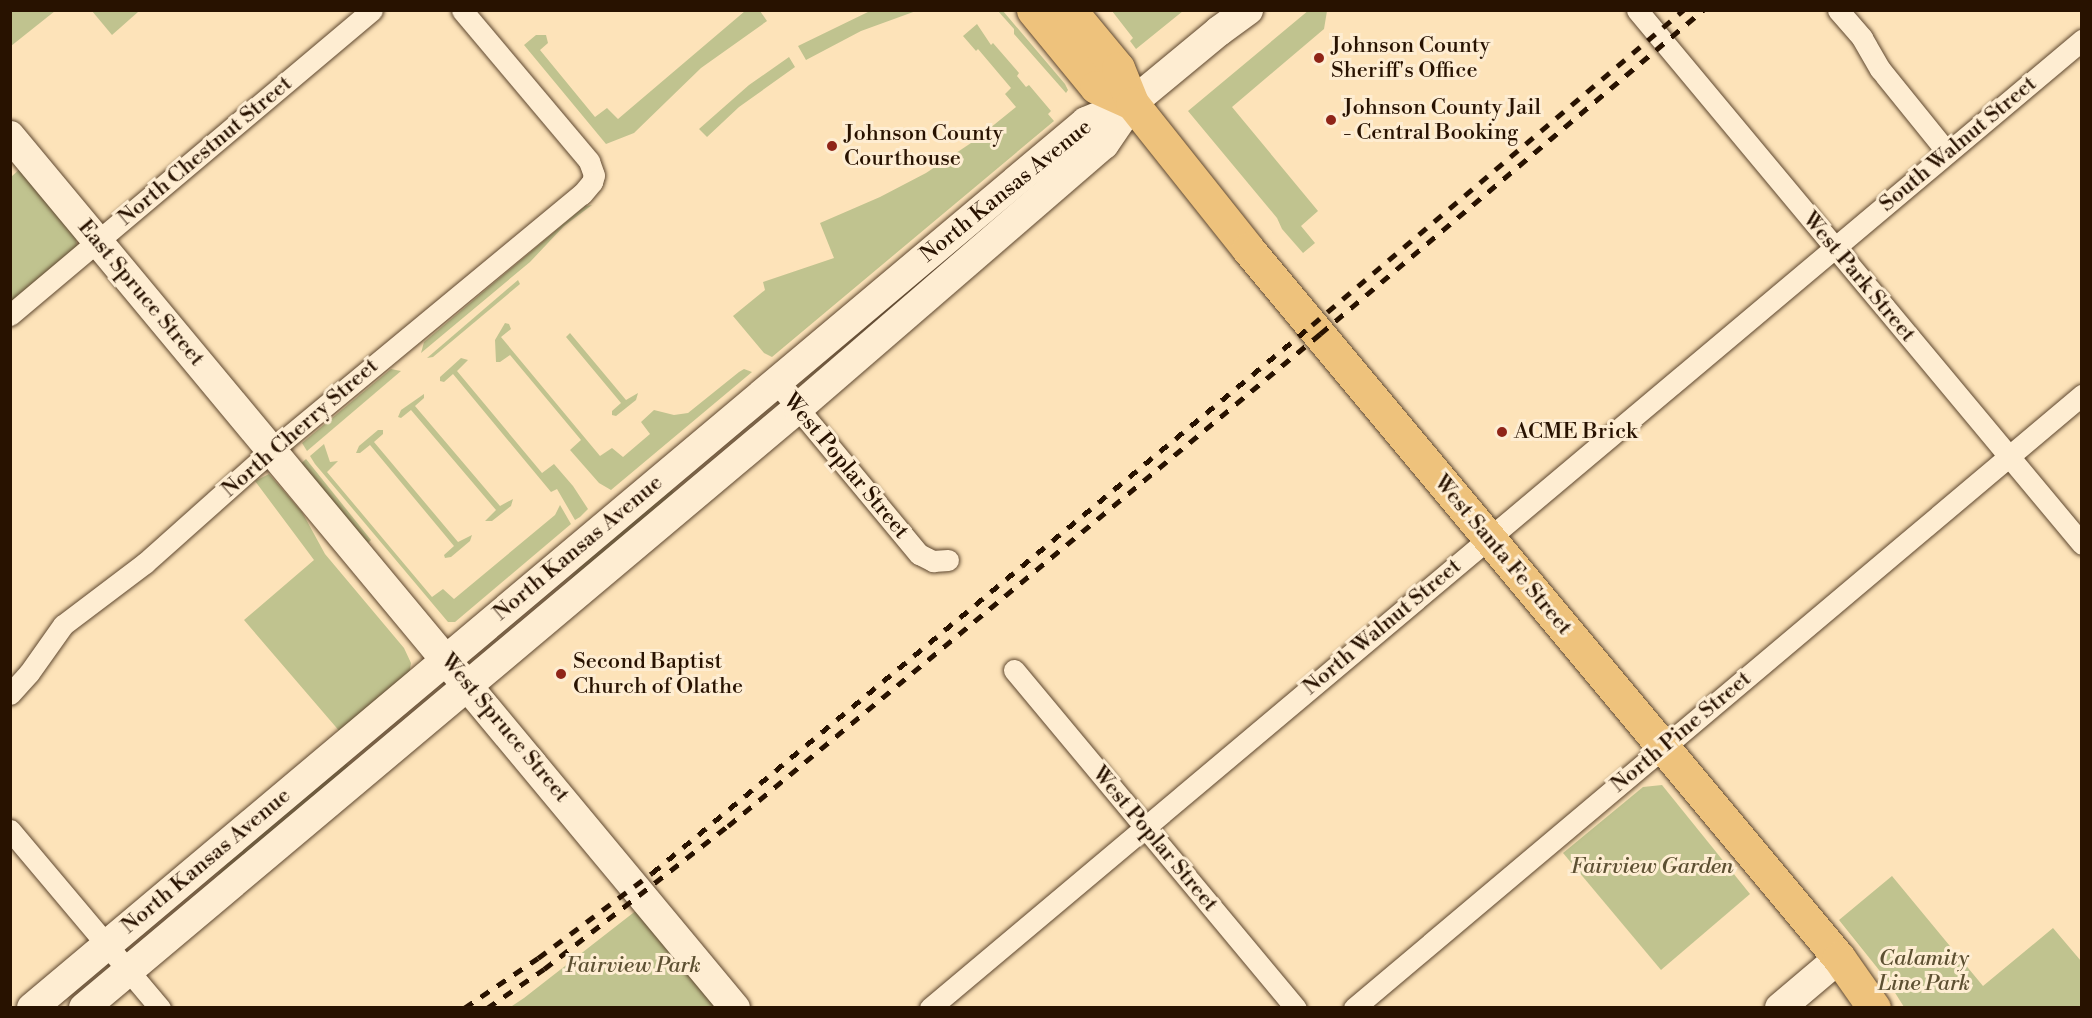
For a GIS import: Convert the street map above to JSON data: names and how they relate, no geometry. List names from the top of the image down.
{
  "streets": {
    "main road": [
      "North Kansas Avenue",
      "East Spruce Street",
      "West Santa Fe Street",
      "West Spruce Street"
    ],
    "street": [
      "South Walnut Street",
      "North Chestnut Street",
      "West Park Street",
      "North Cherry Street",
      "West Poplar Street",
      "North Walnut Street",
      "North Pine Street"
    ]
  },
  "crossings": [
    ["South Walnut Street", "West Park Street"],
    ["South Walnut Street", "North Walnut Street"],
    ["North Chestnut Street", "East Spruce Street"],
    ["North Kansas Avenue", "West Poplar Street"],
    ["North Kansas Avenue", "West Santa Fe Street"],
    ["North Kansas Avenue", "West Spruce Street"],
    ["West Park Street", "North Walnut Street"],
    ["West Park Street", "North Pine Street"],
    ["East Spruce Street", "North Cherry Street"],
    ["East Spruce Street", "West Spruce Street"],
    ["North Cherry Street", "West Spruce Street"],
    ["West Poplar Street", "North Walnut Street"],
    ["West Santa Fe Street", "North Walnut Street"],
    ["West Santa Fe Street", "North Pine Street"]
  ],
  "parks": ["Fairview Garden", "Calamity Line Park", "Fairview Park"],
  "places": [
    "Johnson County Sheriff's Office",
    "Johnson County Jail - Central Booking",
    "Johnson County Courthouse",
    "ACME Brick",
    "Second Baptist Church of Olathe"
  ]
}
